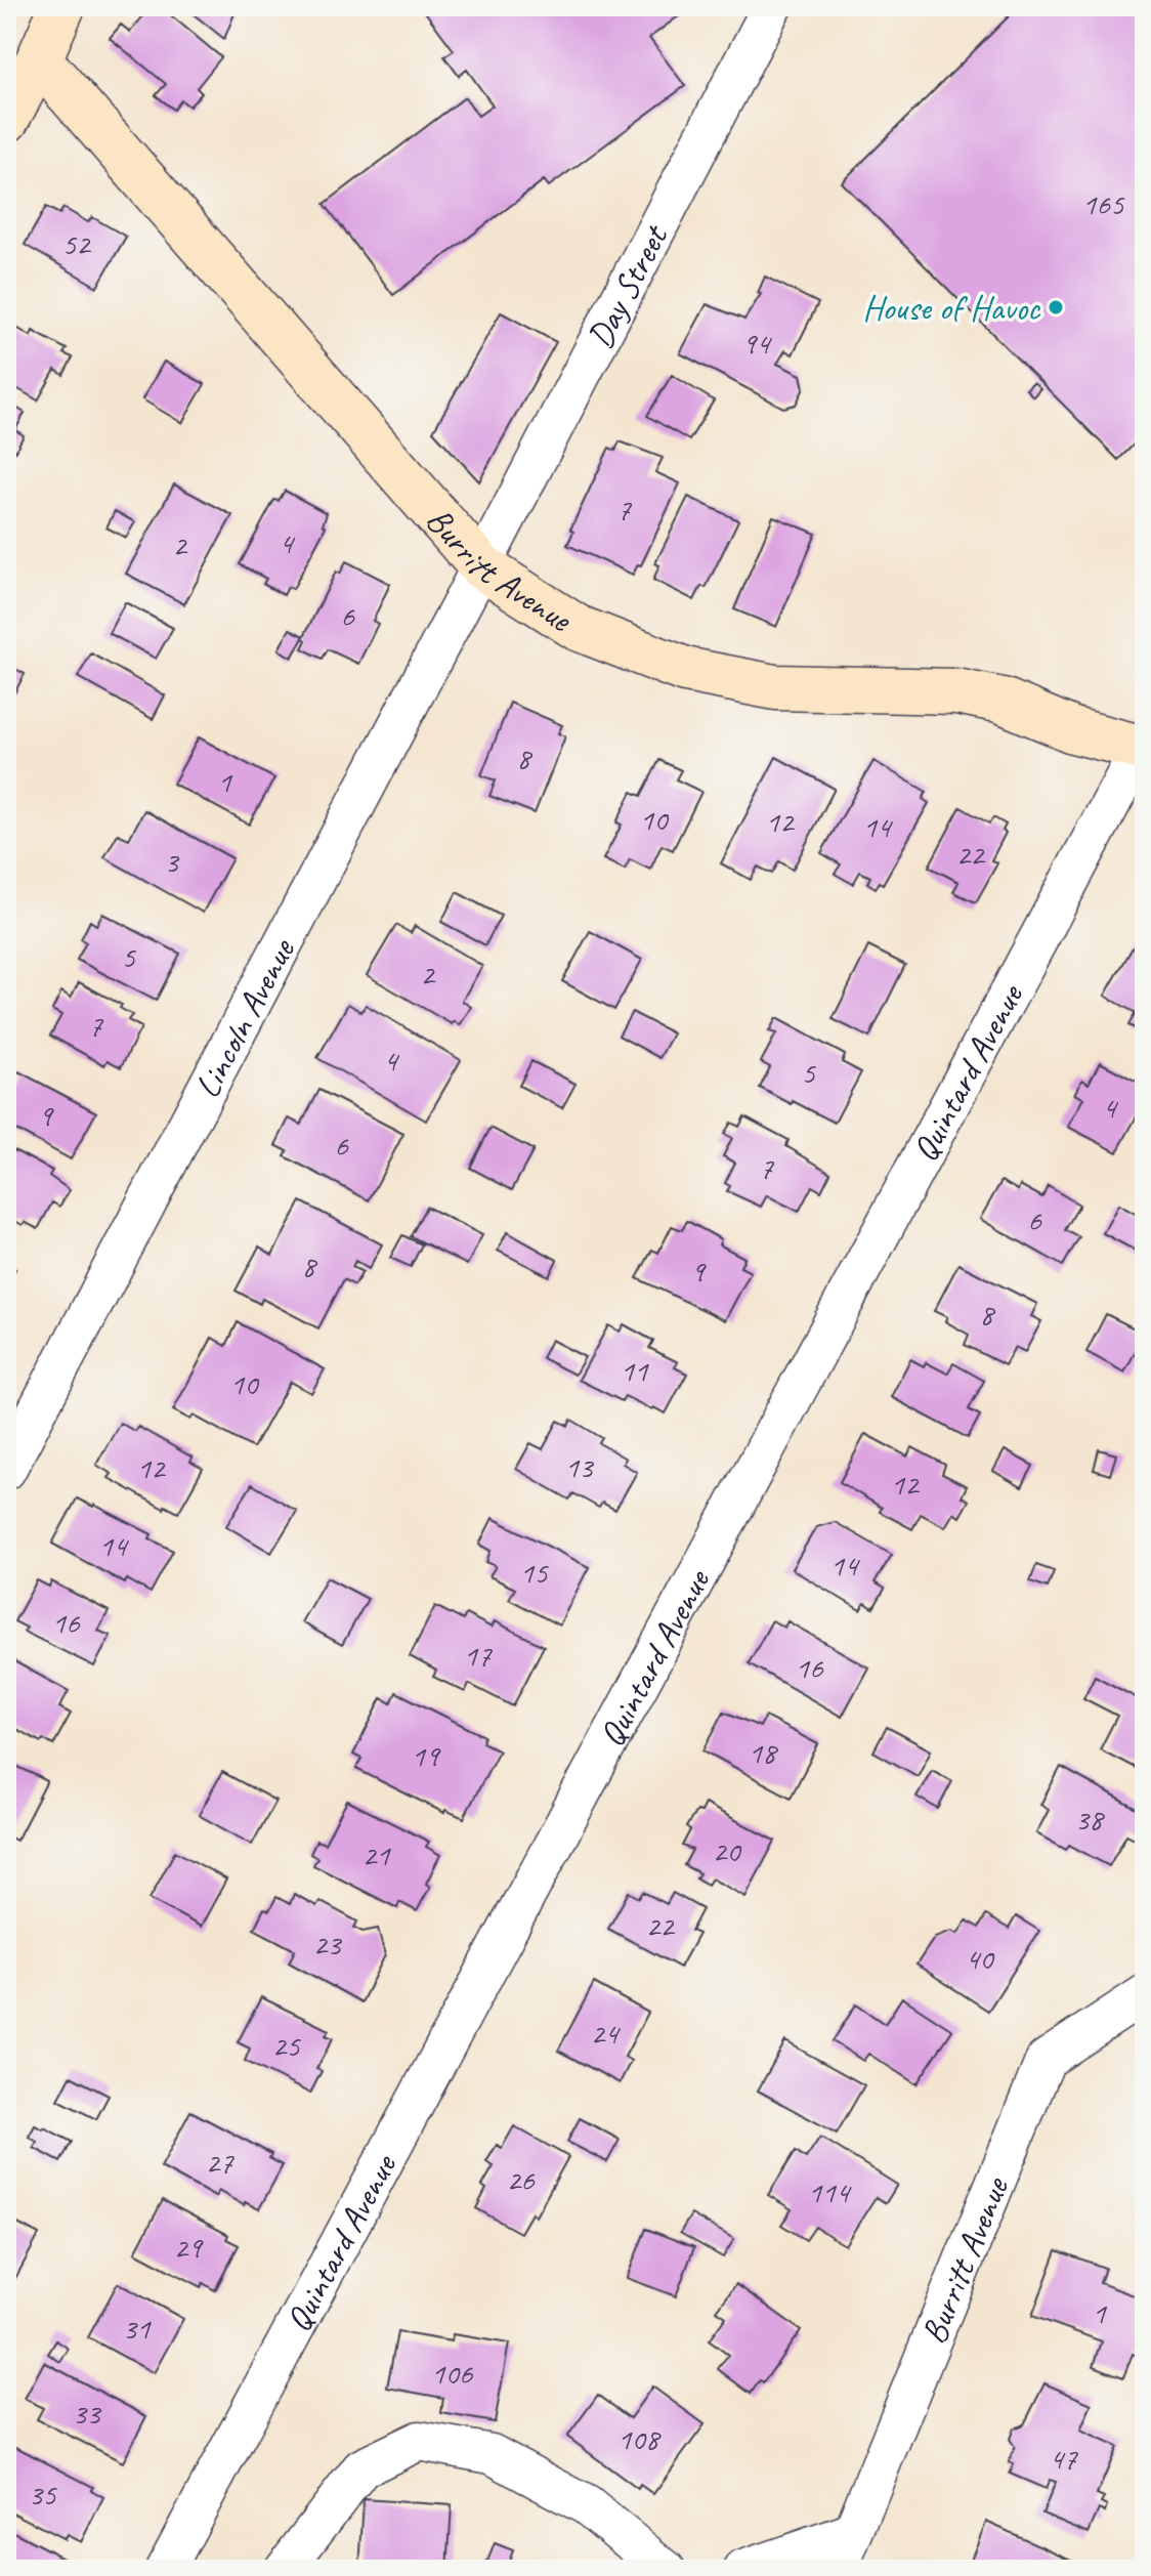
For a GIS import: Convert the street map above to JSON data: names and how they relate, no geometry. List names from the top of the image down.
{
  "streets": {
    "main road": ["Burritt Avenue"],
    "street": ["Day Street", "Lincoln Avenue", "Quintard Avenue"]
  },
  "crossings": [
    ["Day Street", "Burritt Avenue"],
    ["Day Street", "Lincoln Avenue"],
    ["Burritt Avenue", "Lincoln Avenue"],
    ["Burritt Avenue", "Quintard Avenue"]
  ],
  "places": ["House of Havoc"],
  "house_numbers": [
    "165",
    "52",
    "94",
    "7",
    "4",
    "2",
    "6",
    "8",
    "1",
    "10",
    "12",
    "14",
    "22",
    "3",
    "5",
    "2",
    "7",
    "4",
    "5",
    "4",
    "9",
    "6",
    "7",
    "6",
    "8",
    "9",
    "8",
    "11",
    "10",
    "13",
    "12",
    "12",
    "14",
    "14",
    "15",
    "16",
    "17",
    "16",
    "18",
    "19",
    "38",
    "20",
    "21",
    "22",
    "23",
    "40",
    "24",
    "25",
    "27",
    "26",
    "114",
    "29",
    "1",
    "31",
    "106",
    "33",
    "108",
    "47",
    "35"
  ]
}
